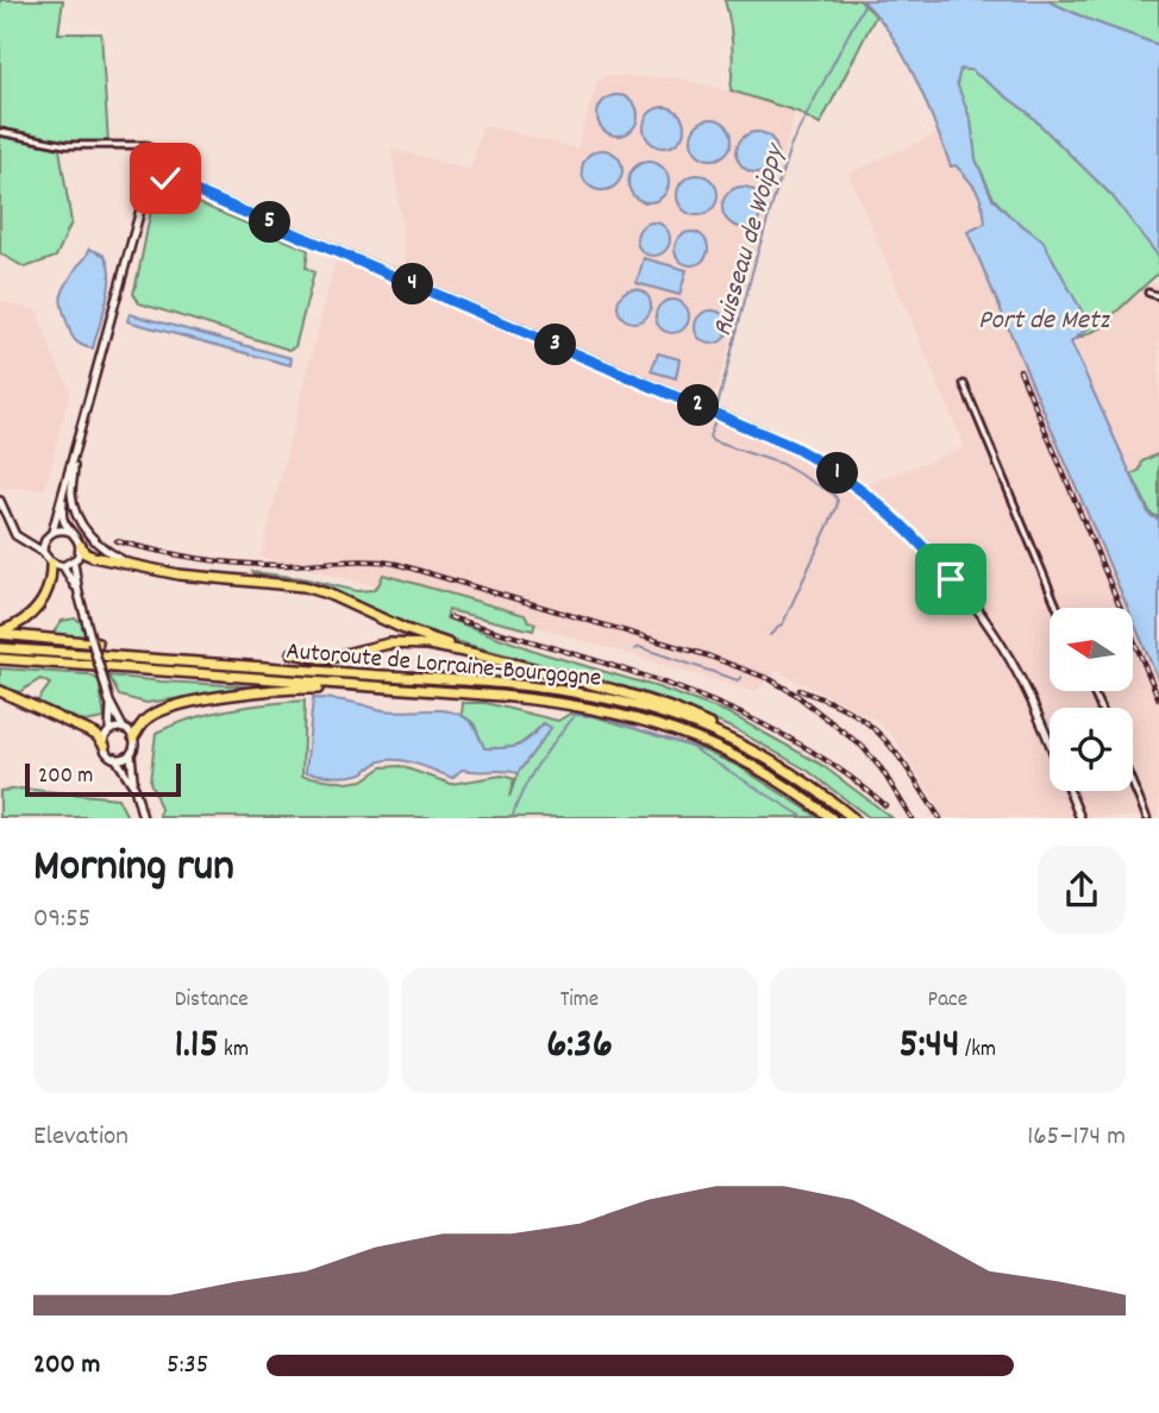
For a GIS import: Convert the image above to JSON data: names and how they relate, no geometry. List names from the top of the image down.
{
  "streets": {
    "highway": ["Autoroute de Lorraine-Bourgogne"]
  },
  "water": ["Ruisseau de Woippy", "Port de Metz"],
  "scale_bar": "200 m",
  "north": "left",
  "page": {
    "pins": [
      "5",
      "4",
      "3",
      "2",
      "1"
    ],
    "scale": "200 m",
    "heading": ["Morning run", "09:55"],
    "stats": [
      ["Distance", "1.15 km"],
      ["Time", "6:36"],
      ["Pace", "5:44 /km"]
    ],
    "chart": ["Elevation", "165–174 m"],
    "list": [
      {
        "name": "200 m",
        "note": "5:35"
      }
    ]
  }
}
